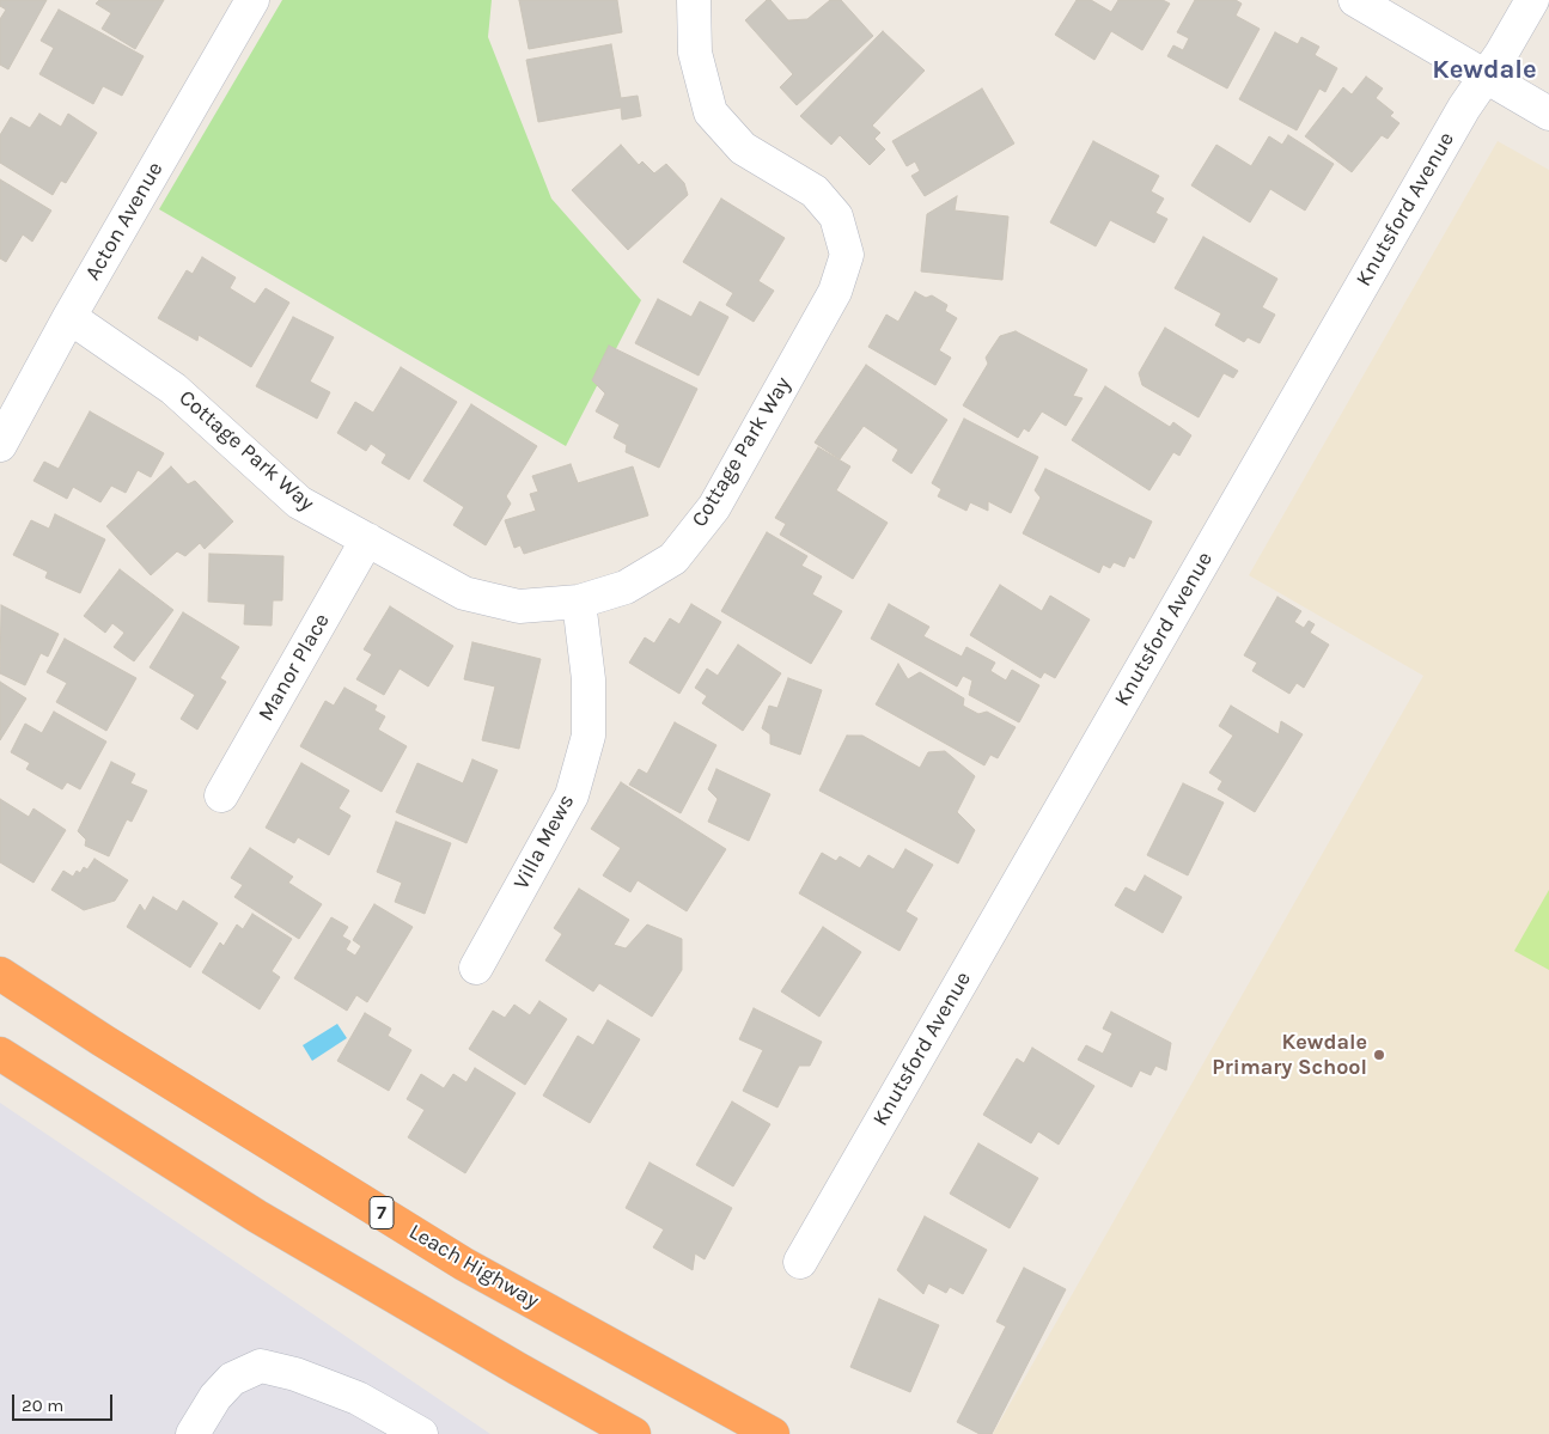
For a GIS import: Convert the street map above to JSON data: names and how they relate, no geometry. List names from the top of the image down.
{
  "streets": {
    "highway": ["7", "Leach Highway"],
    "street": [
      "Knutsford Avenue",
      "Acton Avenue",
      "Cottage Park Way",
      "Manor Place",
      "Villa Mews"
    ]
  },
  "crossings": [
    ["Acton Avenue", "Cottage Park Way"],
    ["Cottage Park Way", "Manor Place"],
    ["Cottage Park Way", "Villa Mews"]
  ],
  "districts": ["Kewdale"],
  "places": ["Kewdale Primary School"],
  "scale_bar": "20 m"
}
